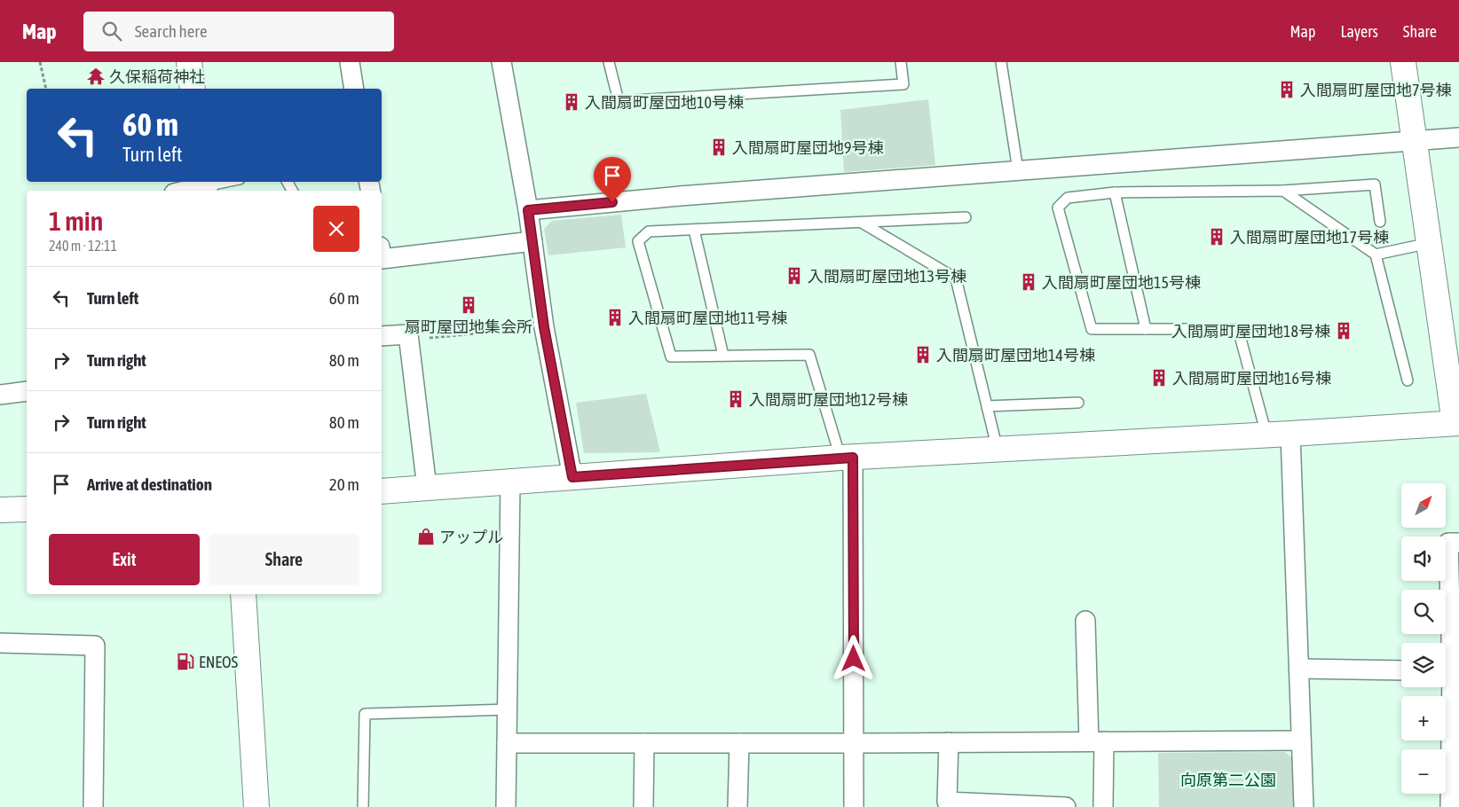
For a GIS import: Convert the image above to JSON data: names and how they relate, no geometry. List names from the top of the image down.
{
  "parks": ["向原第二公園"],
  "places": {
    "temple": ["久保稲荷神社"],
    "building": [
      "入間扇町屋団地7号棟",
      "入間扇町屋団地10号棟",
      "入間扇町屋団地9号棟",
      "入間扇町屋団地17号棟",
      "入間扇町屋団地13号棟",
      "入間扇町屋団地15号棟",
      "扇町屋団地集会所",
      "入間扇町屋団地11号棟",
      "入間扇町屋団地18号棟",
      "入間扇町屋団地14号棟",
      "入間扇町屋団地16号棟",
      "入間扇町屋団地12号棟"
    ],
    "shop": ["アップル"],
    "fuel station": ["ENEOS"]
  },
  "north": "top right",
  "page": {
    "header": "Map",
    "search": "Search here",
    "nav": ["Map", "Layers", "Share"],
    "turn": ["60 m", "Turn left"],
    "heading": ["1 min", "240 m · 12:11"],
    "list": [
      {
        "name": "Turn left",
        "value": "60 m"
      },
      {
        "name": "Turn right",
        "value": "80 m"
      },
      {
        "name": "Turn right",
        "value": "80 m"
      },
      {
        "name": "Arrive at destination",
        "value": "20 m"
      }
    ],
    "map_buttons": ["+", "−"],
    "buttons": ["Exit", "Share"]
  }
}
